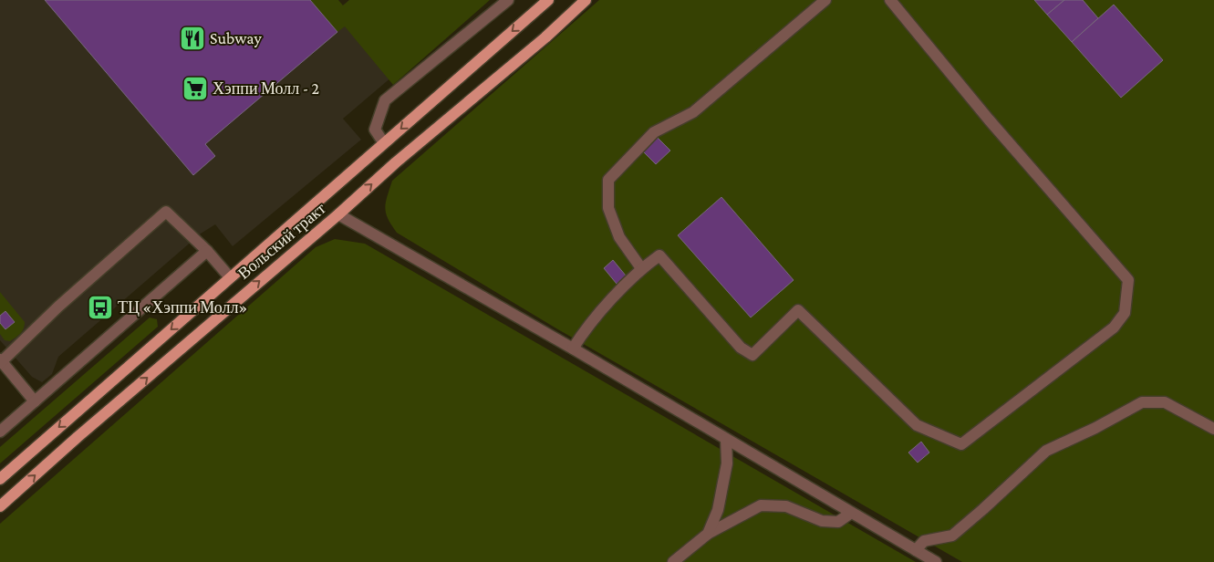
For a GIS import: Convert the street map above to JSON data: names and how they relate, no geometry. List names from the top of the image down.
{
  "streets": {
    "main road": ["Вольский тракт"]
  },
  "places": {
    "restaurant": ["Subway"],
    "supermarket": ["Хэппи Молл - 2"],
    "bus stop": ["ТЦ «Хэппи Молл»"]
  }
}
